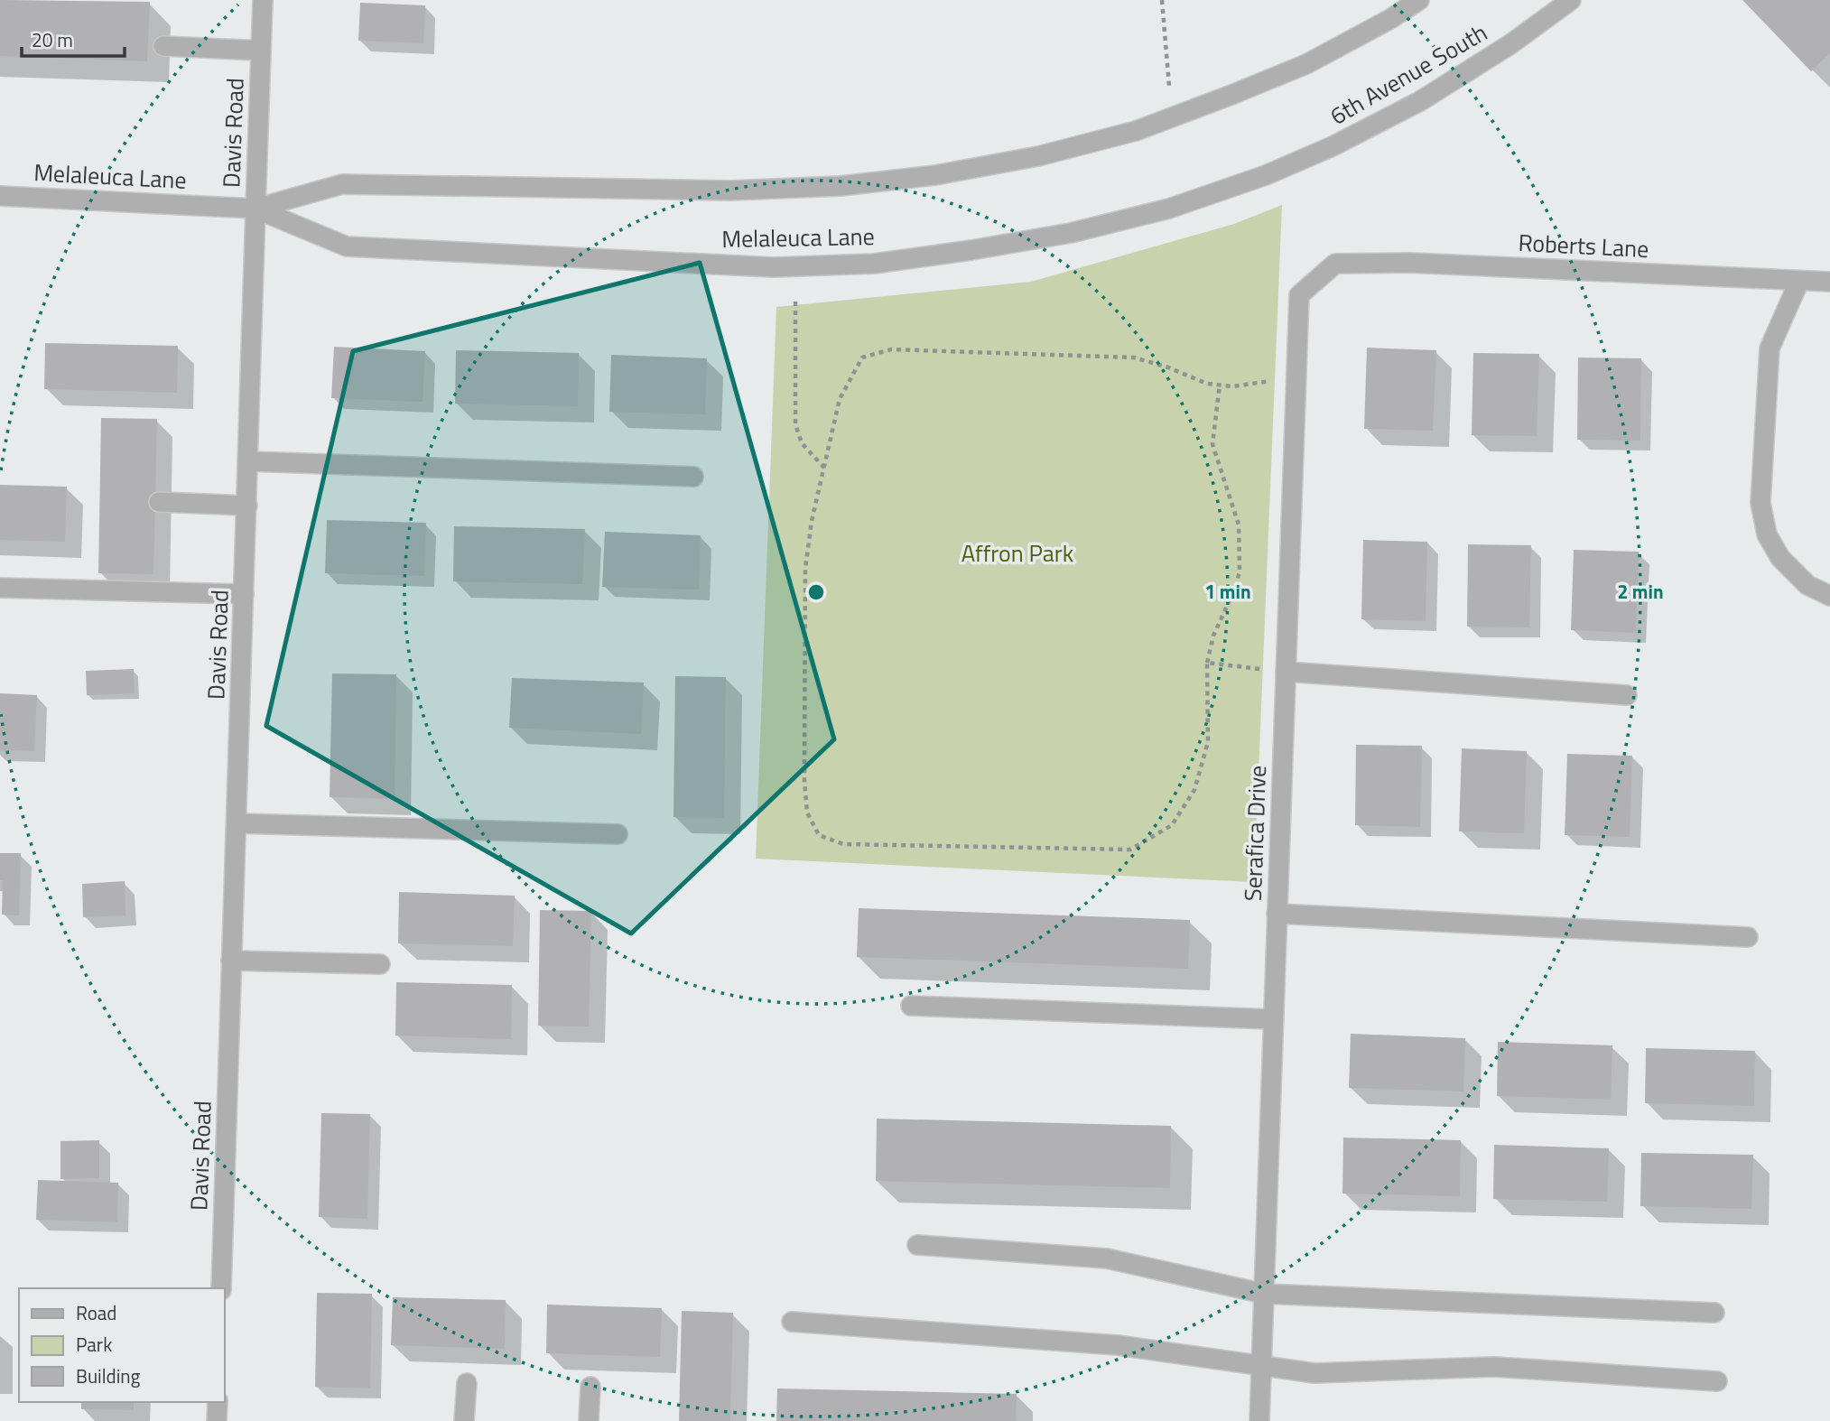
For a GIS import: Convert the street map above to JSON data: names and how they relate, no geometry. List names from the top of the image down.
{
  "streets": {
    "street": [
      "6th Avenue South",
      "Davis Road",
      "Melaleuca Lane",
      "Roberts Lane",
      "Serafica Drive"
    ]
  },
  "crossings": [
    ["6th Avenue South", "Melaleuca Lane"],
    ["Davis Road", "Melaleuca Lane"],
    ["Roberts Lane", "Serafica Drive"]
  ],
  "parks": ["Affron Park"],
  "legend": ["Road", "Park", "Building"],
  "scale_bar": "20 m",
  "rings": ["1 min", "2 min"]
}
